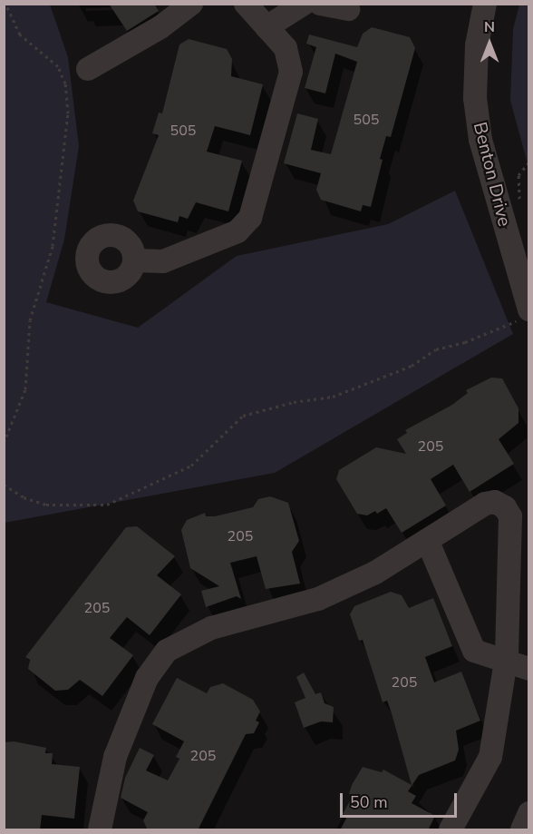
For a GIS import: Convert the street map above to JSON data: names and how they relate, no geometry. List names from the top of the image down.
{
  "streets": {
    "street": ["Benton Drive"]
  },
  "house_numbers": [
    "505",
    "505",
    "205",
    "205",
    "205",
    "205",
    "205"
  ],
  "scale_bar": "50 m",
  "north": "top"
}
